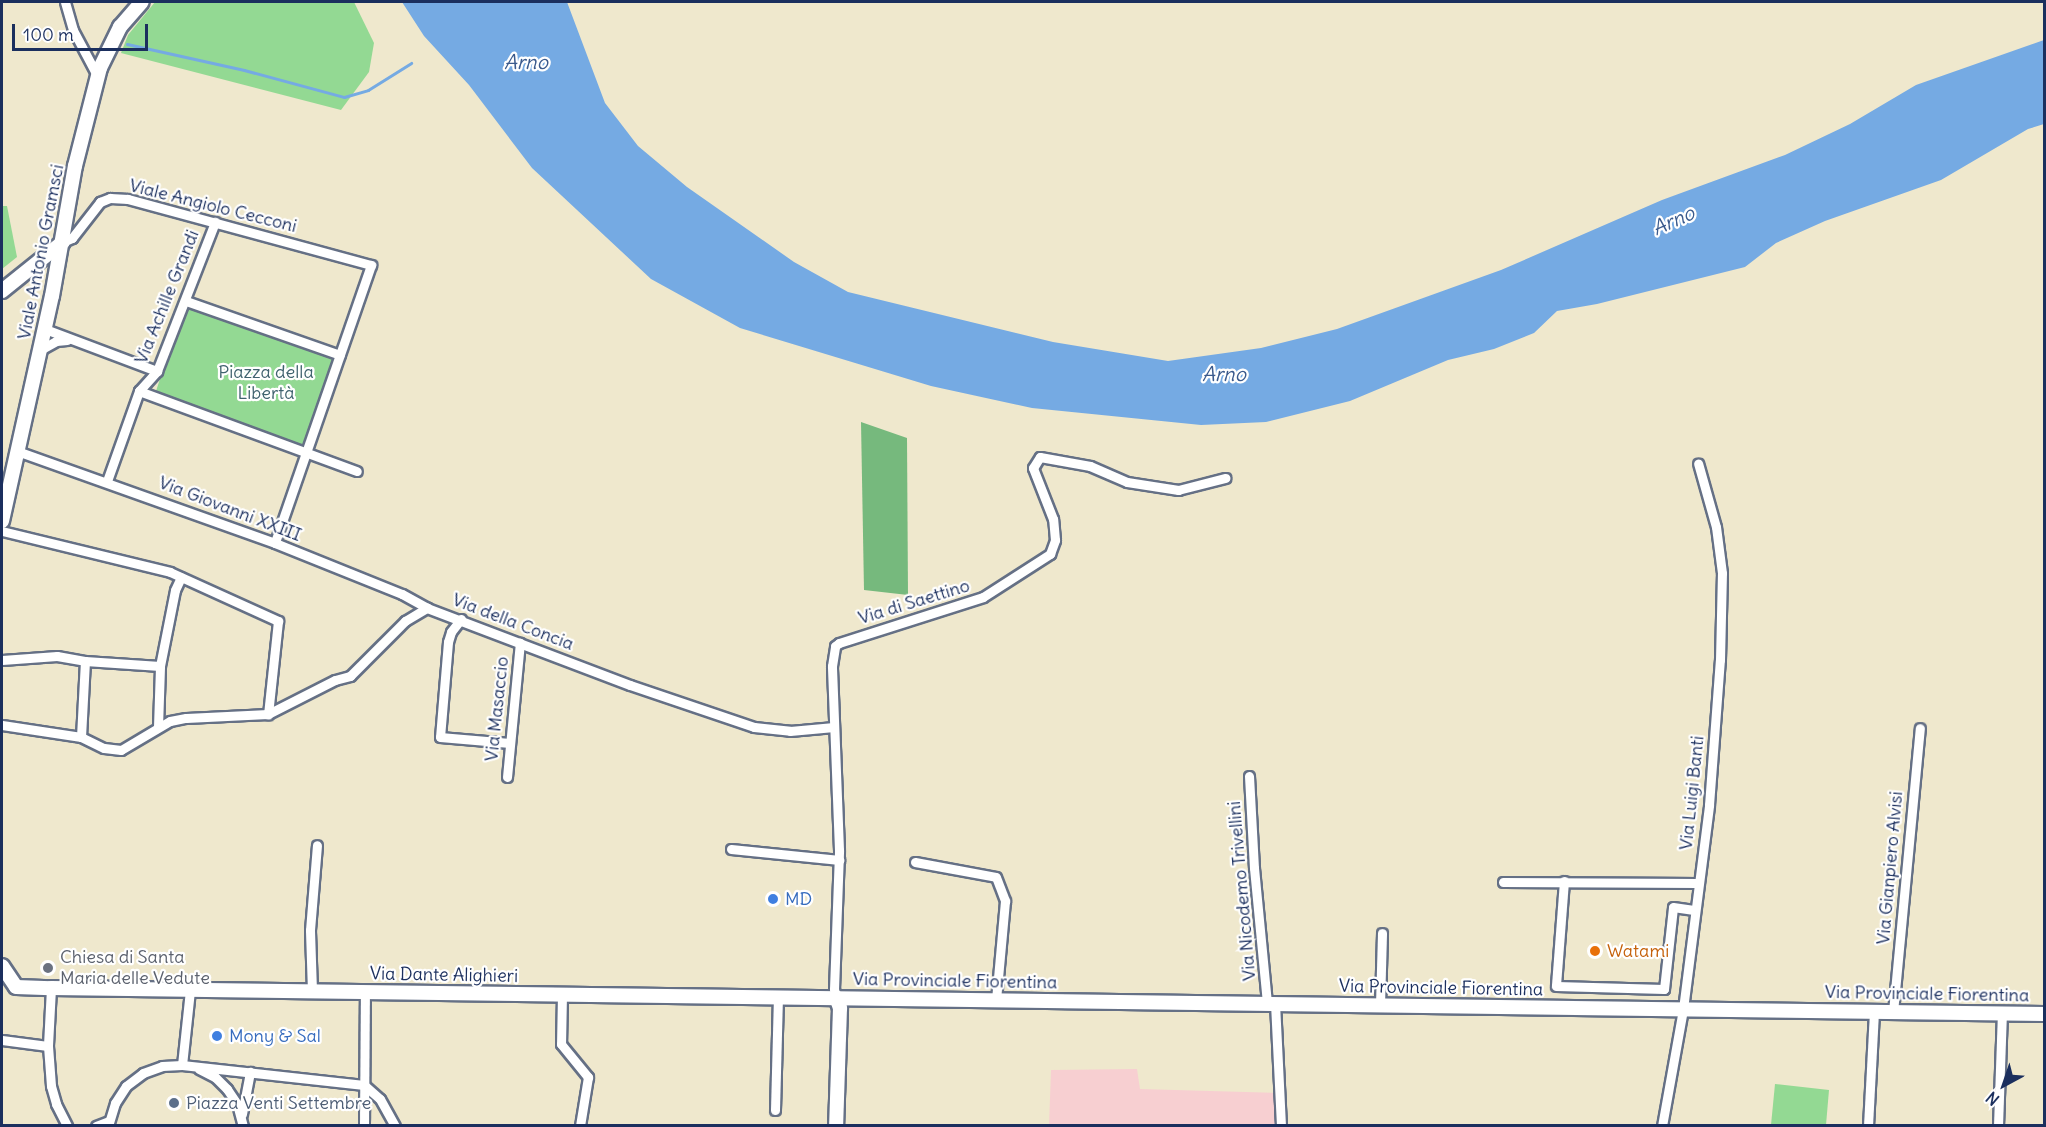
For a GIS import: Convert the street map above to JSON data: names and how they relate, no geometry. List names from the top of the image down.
{
  "streets": {
    "street": [
      "Viale Angiolo Cecconi",
      "Viale Antonio Gramsci",
      "Via Achille Grandi",
      "Via Giovanni XXIII",
      "Via di Saettino",
      "Via della Concia",
      "Via Masaccio",
      "Via Luigi Banti",
      "Via Gianpiero Alvisi",
      "Via Nicodemo Trivellini",
      "Via Dante Alighieri",
      "Via Provinciale Fiorentina"
    ]
  },
  "crossings": [
    ["Viale Angiolo Cecconi", "Viale Antonio Gramsci"],
    ["Viale Angiolo Cecconi", "Via Achille Grandi"],
    ["Viale Antonio Gramsci", "Via Giovanni XXIII"],
    ["Via Achille Grandi", "Via Giovanni XXIII"],
    ["Via Giovanni XXIII", "Via della Concia"],
    ["Via di Saettino", "Via della Concia"],
    ["Via di Saettino", "Via Dante Alighieri"],
    ["Via di Saettino", "Via Provinciale Fiorentina"],
    ["Via della Concia", "Via Masaccio"],
    ["Via Luigi Banti", "Via Provinciale Fiorentina"],
    ["Via Gianpiero Alvisi", "Via Provinciale Fiorentina"],
    ["Via Nicodemo Trivellini", "Via Provinciale Fiorentina"],
    ["Via Dante Alighieri", "Via Provinciale Fiorentina"]
  ],
  "water": ["Arno"],
  "parks": ["Piazza della Libertà"],
  "places": [
    "MD",
    "Watami",
    "Chiesa di Santa Maria delle Vedute",
    "Mony & Sal",
    "Piazza Venti Settembre"
  ],
  "scale_bar": "100 m",
  "north": "bottom left"
}
